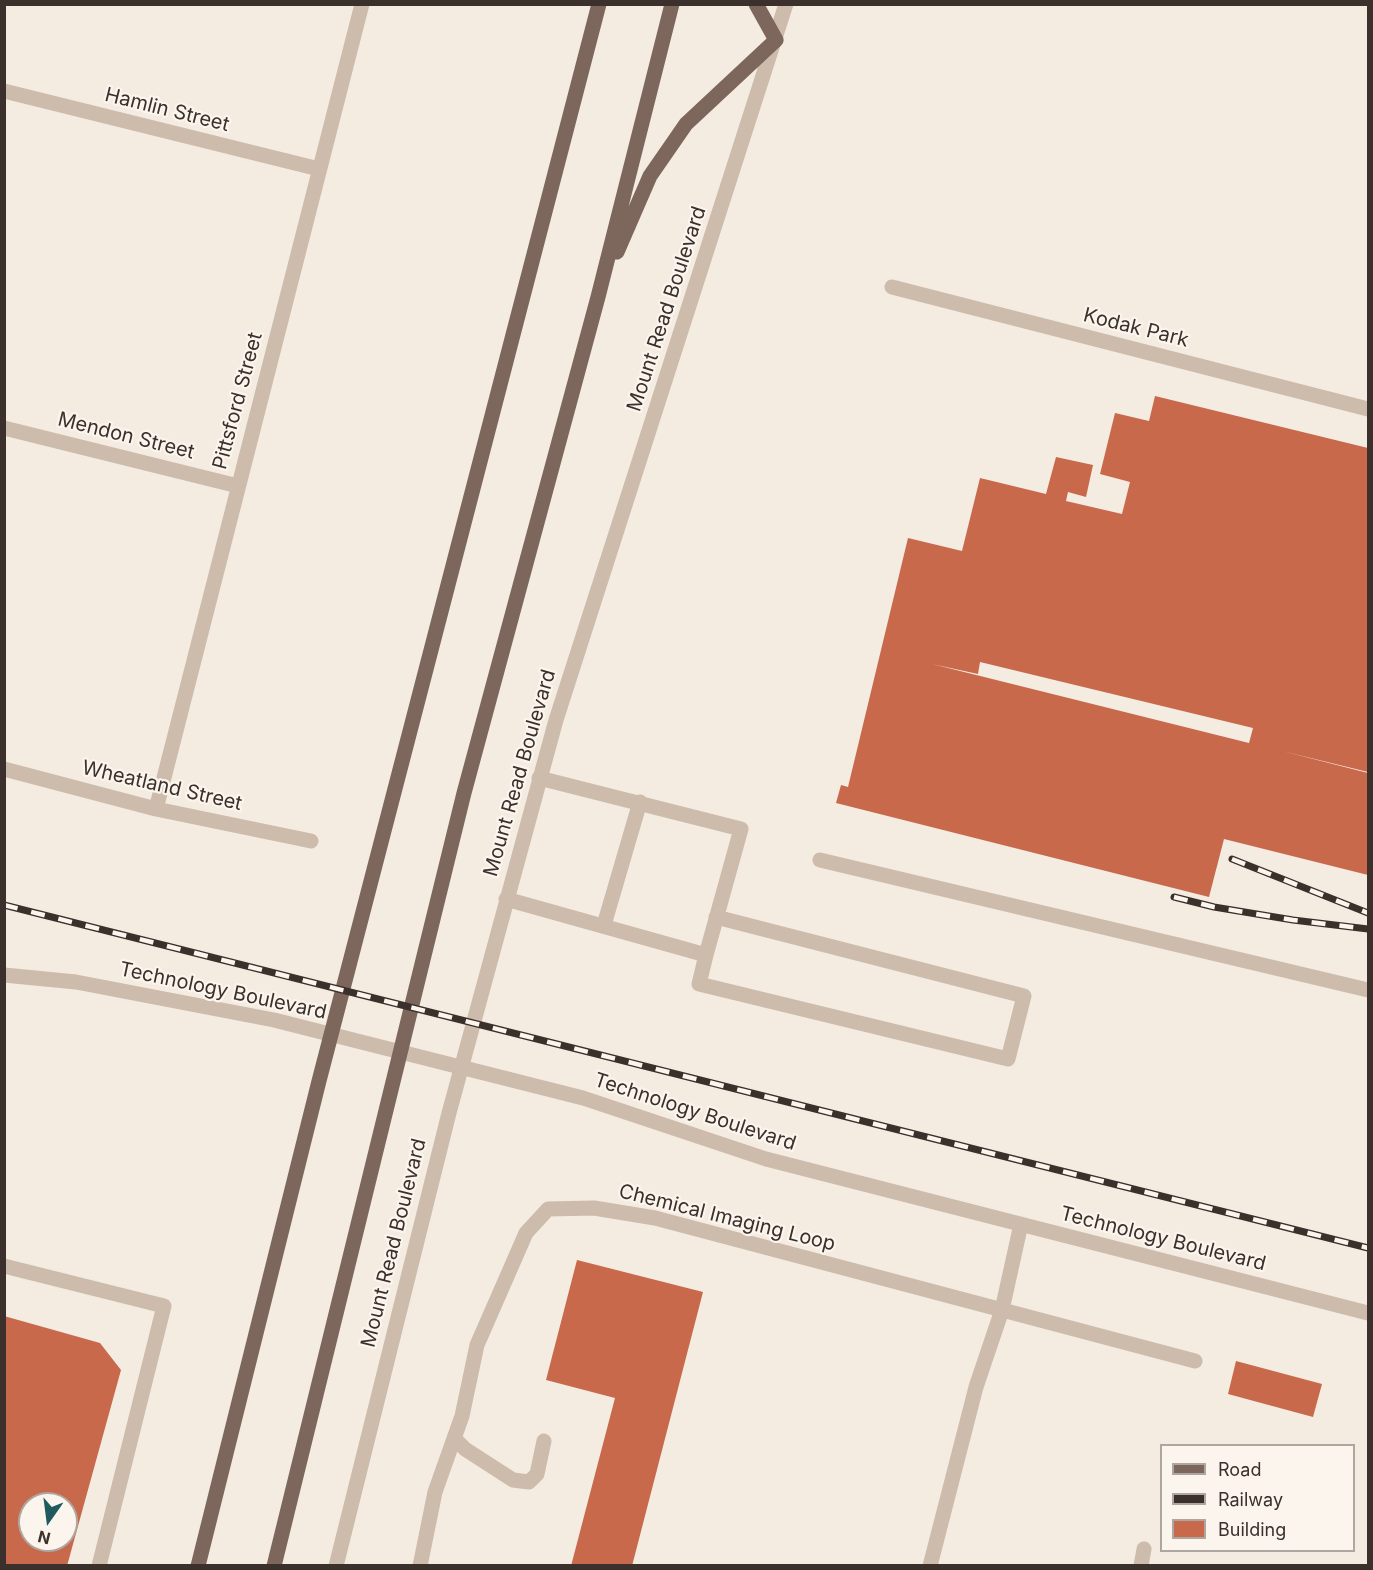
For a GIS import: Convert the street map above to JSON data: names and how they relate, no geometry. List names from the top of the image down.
{
  "streets": {
    "main road": ["Mount Read Boulevard"],
    "street": [
      "Hamlin Street",
      "Kodak Park",
      "Pittsford Street",
      "Mendon Street",
      "Wheatland Street",
      "Technology Boulevard",
      "Chemical Imaging Loop"
    ]
  },
  "crossings": [
    ["Hamlin Street", "Pittsford Street"],
    ["Pittsford Street", "Mendon Street"],
    ["Pittsford Street", "Wheatland Street"]
  ],
  "legend": ["Road", "Railway", "Building"],
  "north": "bottom"
}
